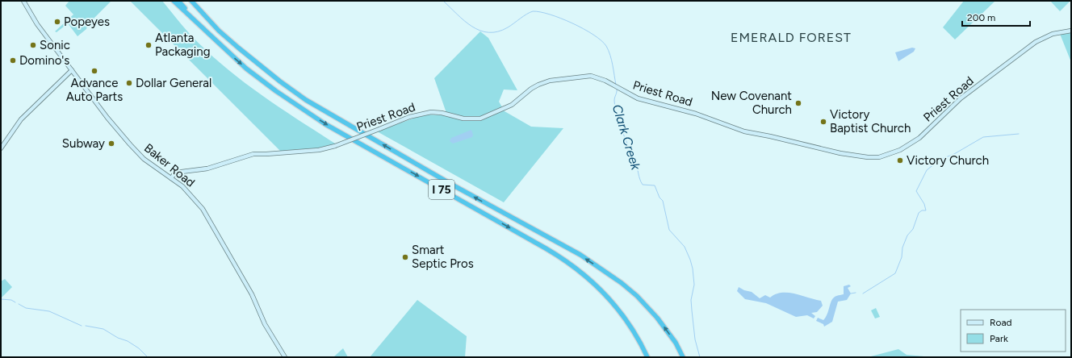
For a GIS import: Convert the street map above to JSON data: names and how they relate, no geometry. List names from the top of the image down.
{
  "streets": {
    "highway": ["I 75"],
    "street": ["Priest Road", "Baker Road"]
  },
  "crossings": [
    ["Priest Road", "Baker Road"]
  ],
  "districts": ["EMERALD FOREST"],
  "water": ["Clark Creek"],
  "places": [
    "Popeyes",
    "Sonic",
    "Atlanta Packaging",
    "Domino's",
    "Advance Auto Parts",
    "Dollar General",
    "New Covenant Church",
    "Victory Baptist Church",
    "Subway",
    "Victory Church",
    "Smart Septic Pros"
  ],
  "legend": ["Road", "Park"],
  "scale_bar": "200 m"
}
